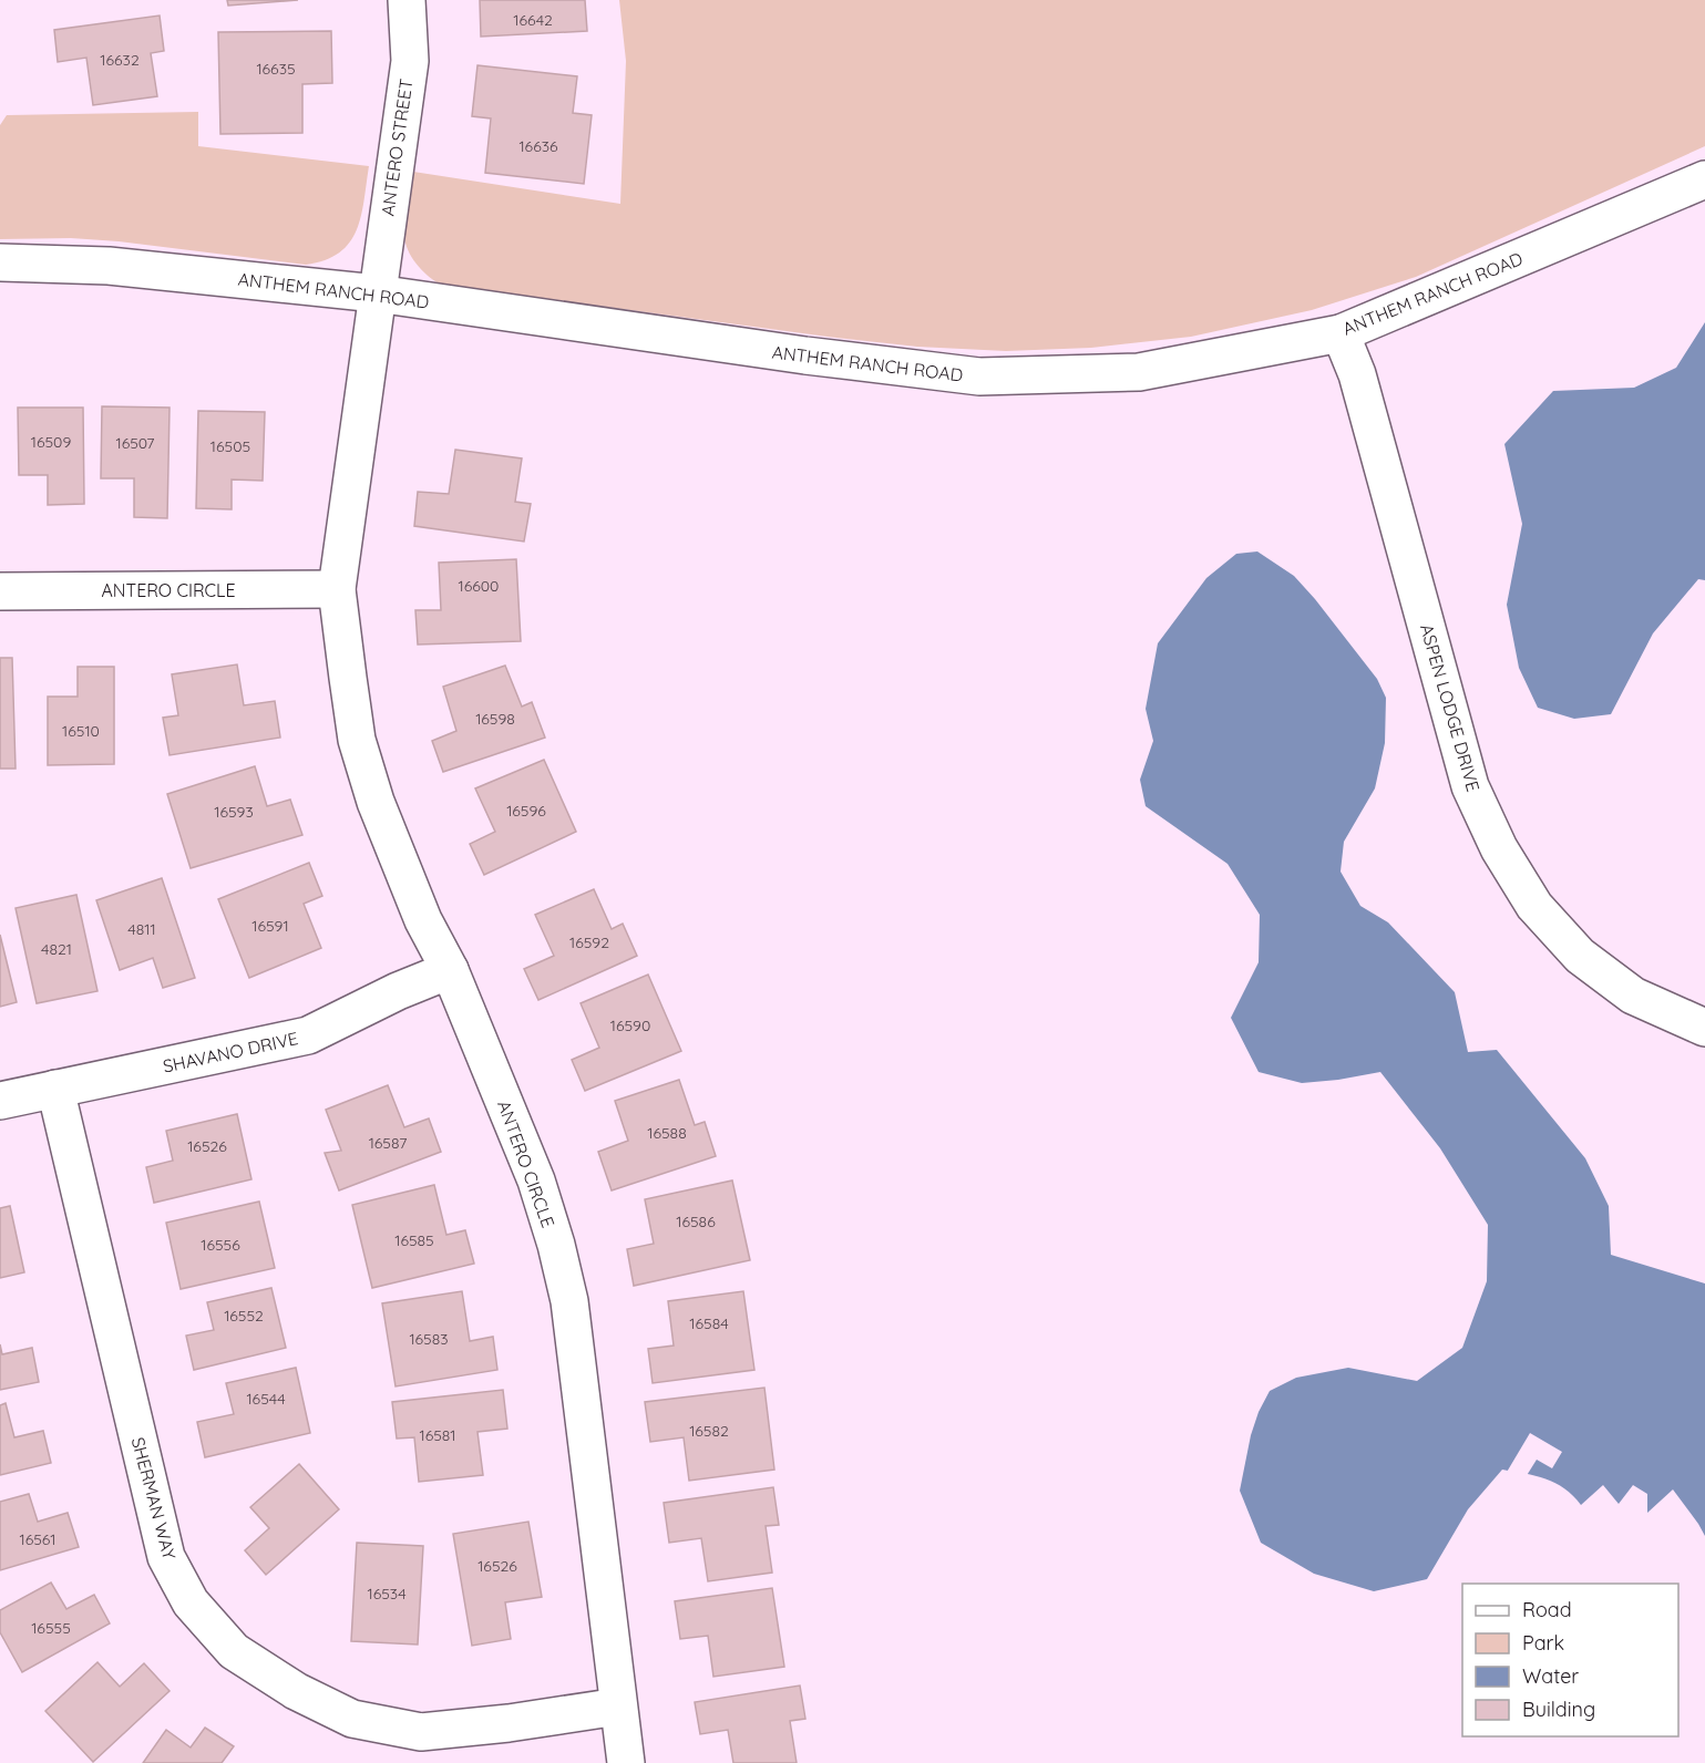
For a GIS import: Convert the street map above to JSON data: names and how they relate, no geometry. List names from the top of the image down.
{
  "streets": {
    "street": [
      "ANTERO STREET",
      "ANTHEM RANCH ROAD",
      "ANTERO CIRCLE",
      "ASPEN LODGE DRIVE",
      "SHAVANO DRIVE",
      "SHERMAN WAY"
    ]
  },
  "crossings": [
    ["ANTERO STREET", "ANTHEM RANCH ROAD"],
    ["ANTERO STREET", "ANTERO CIRCLE"],
    ["ANTHEM RANCH ROAD", "ANTERO CIRCLE"],
    ["ANTHEM RANCH ROAD", "ASPEN LODGE DRIVE"],
    ["ANTERO CIRCLE", "SHAVANO DRIVE"],
    ["ANTERO CIRCLE", "SHERMAN WAY"],
    ["SHAVANO DRIVE", "SHERMAN WAY"]
  ],
  "house_numbers": [
    "16642",
    "16632",
    "16635",
    "16636",
    "16509",
    "16507",
    "16505",
    "16600",
    "16598",
    "16510",
    "16596",
    "16593",
    "16591",
    "4811",
    "16592",
    "4821",
    "16590",
    "16588",
    "16587",
    "16526",
    "16586",
    "16585",
    "16556",
    "16552",
    "16584",
    "16583",
    "16544",
    "16582",
    "16581",
    "16561",
    "16526",
    "16534",
    "16555"
  ],
  "legend": [
    "Road",
    "Park",
    "Water",
    "Building"
  ]
}
